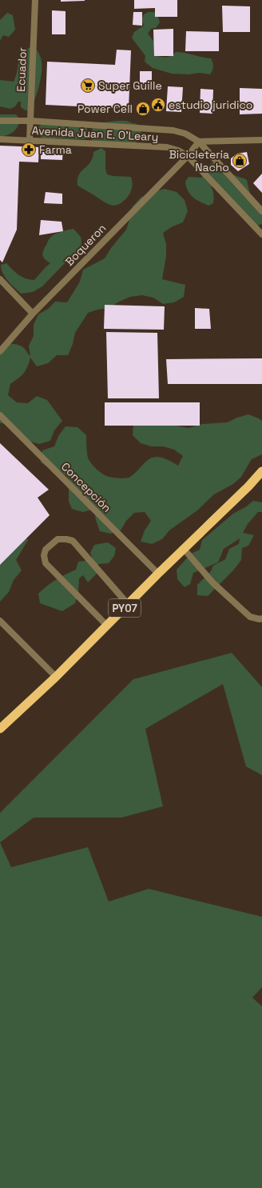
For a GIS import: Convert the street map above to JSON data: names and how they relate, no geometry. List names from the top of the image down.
{
  "streets": {
    "highway": ["PY07"],
    "street": [
      "Ecuador",
      "Avenida Juan E. O'Leary",
      "Boqueron",
      "Concepción"
    ]
  },
  "crossings": [
    ["Ecuador", "Avenida Juan E. O'Leary"],
    ["Avenida Juan E. O'Leary", "Boqueron"],
    ["Concepción", "PY07"]
  ],
  "places": {
    "supermarket": ["Super Guille"],
    "public building": ["estudio juridico"],
    "shop": ["Power Cell", "Bicicletería Nacho"],
    "pharmacy": ["Farma"]
  }
}
